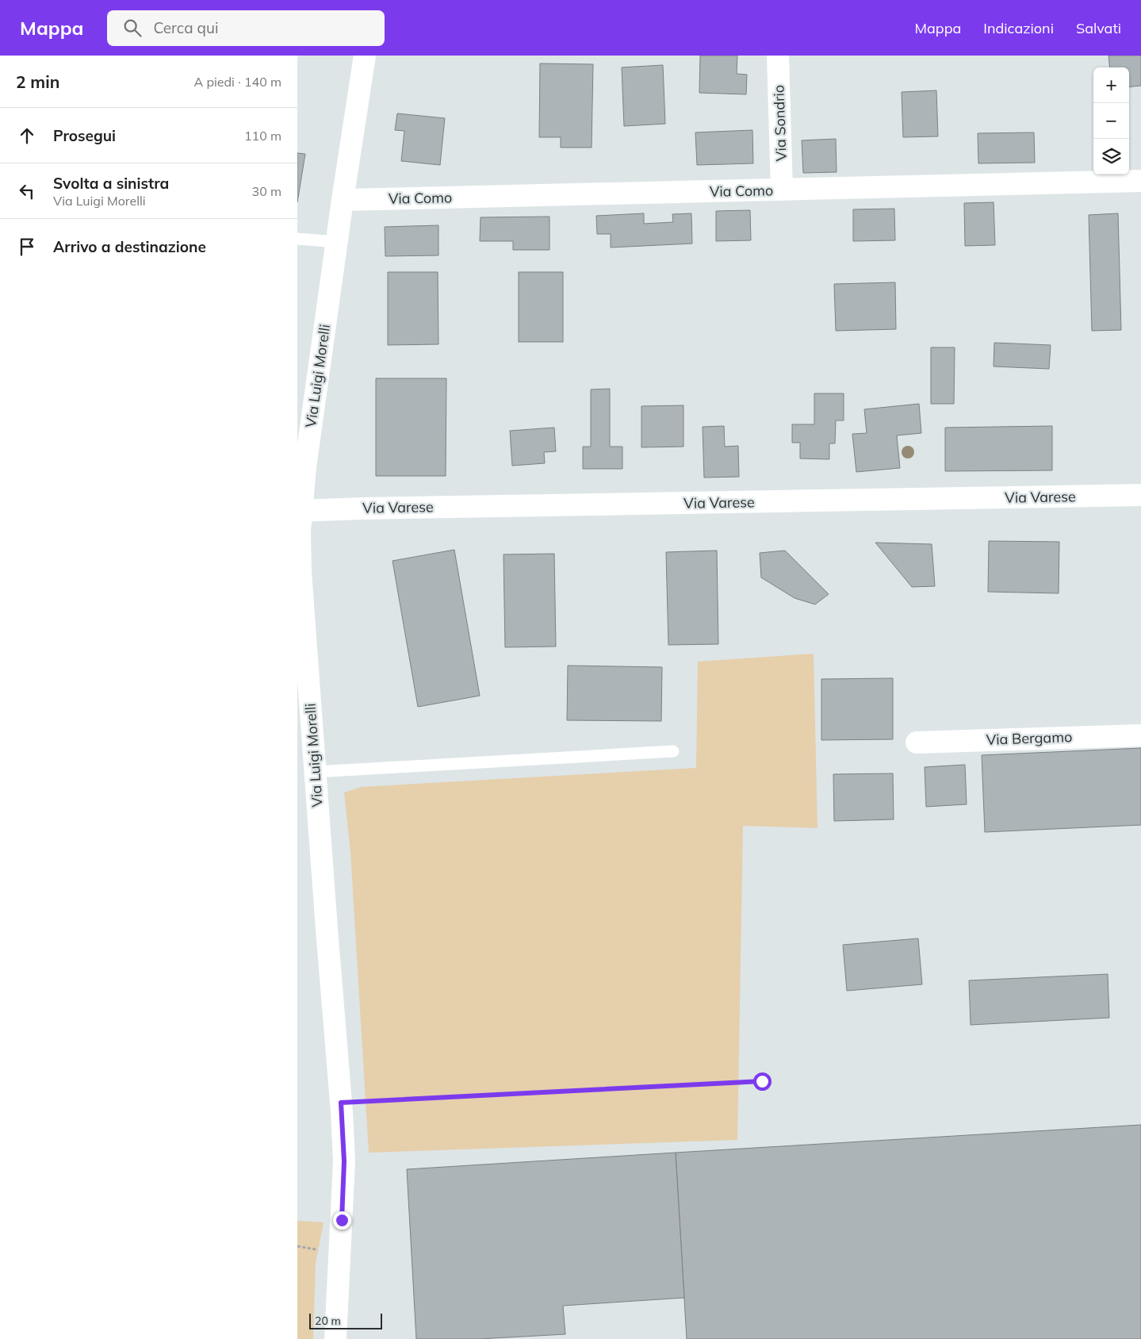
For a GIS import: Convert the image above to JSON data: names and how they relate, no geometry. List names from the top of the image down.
{
  "streets": {
    "street": [
      "Via Sondrio",
      "Via Como",
      "Via Luigi Morelli",
      "Via Varese",
      "Via Bergamo"
    ]
  },
  "crossings": [
    ["Via Sondrio", "Via Como"],
    ["Via Como", "Via Luigi Morelli"],
    ["Via Luigi Morelli", "Via Varese"]
  ],
  "scale_bar": "20 m",
  "page": {
    "header": "Mappa",
    "search": "Cerca qui",
    "nav": ["Mappa", "Indicazioni", "Salvati"],
    "heading": ["2 min", "A piedi · 140 m"],
    "map_buttons": ["+", "−"],
    "list": [
      ["Prosegui", "110 m"],
      ["Svolta a sinistra", "Via Luigi Morelli", "30 m"],
      "Arrivo a destinazione"
    ],
    "scale": "20 m"
  }
}
